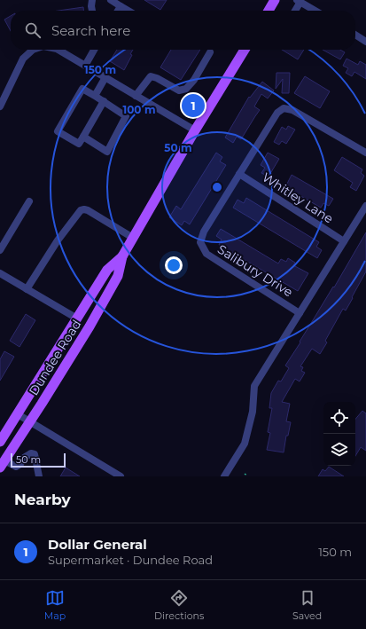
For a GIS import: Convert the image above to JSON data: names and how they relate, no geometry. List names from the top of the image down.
{
  "streets": {
    "main road": ["Dundee Road"],
    "street": ["Whitley Lane", "Salibury Drive"]
  },
  "crossings": [
    ["Whitley Lane", "Salibury Drive"]
  ],
  "scale_bar": "50 m",
  "page": {
    "search": "Search here",
    "pins": "1",
    "scale": "50 m",
    "heading": "Nearby",
    "list": [
      {
        "mark": "1",
        "name": "Dollar General",
        "note": "Supermarket · Dundee Road",
        "value": "150 m"
      }
    ],
    "nav": ["Map", "Directions", "Saved"]
  },
  "rings": ["150 m", "100 m", "50 m"]
}
